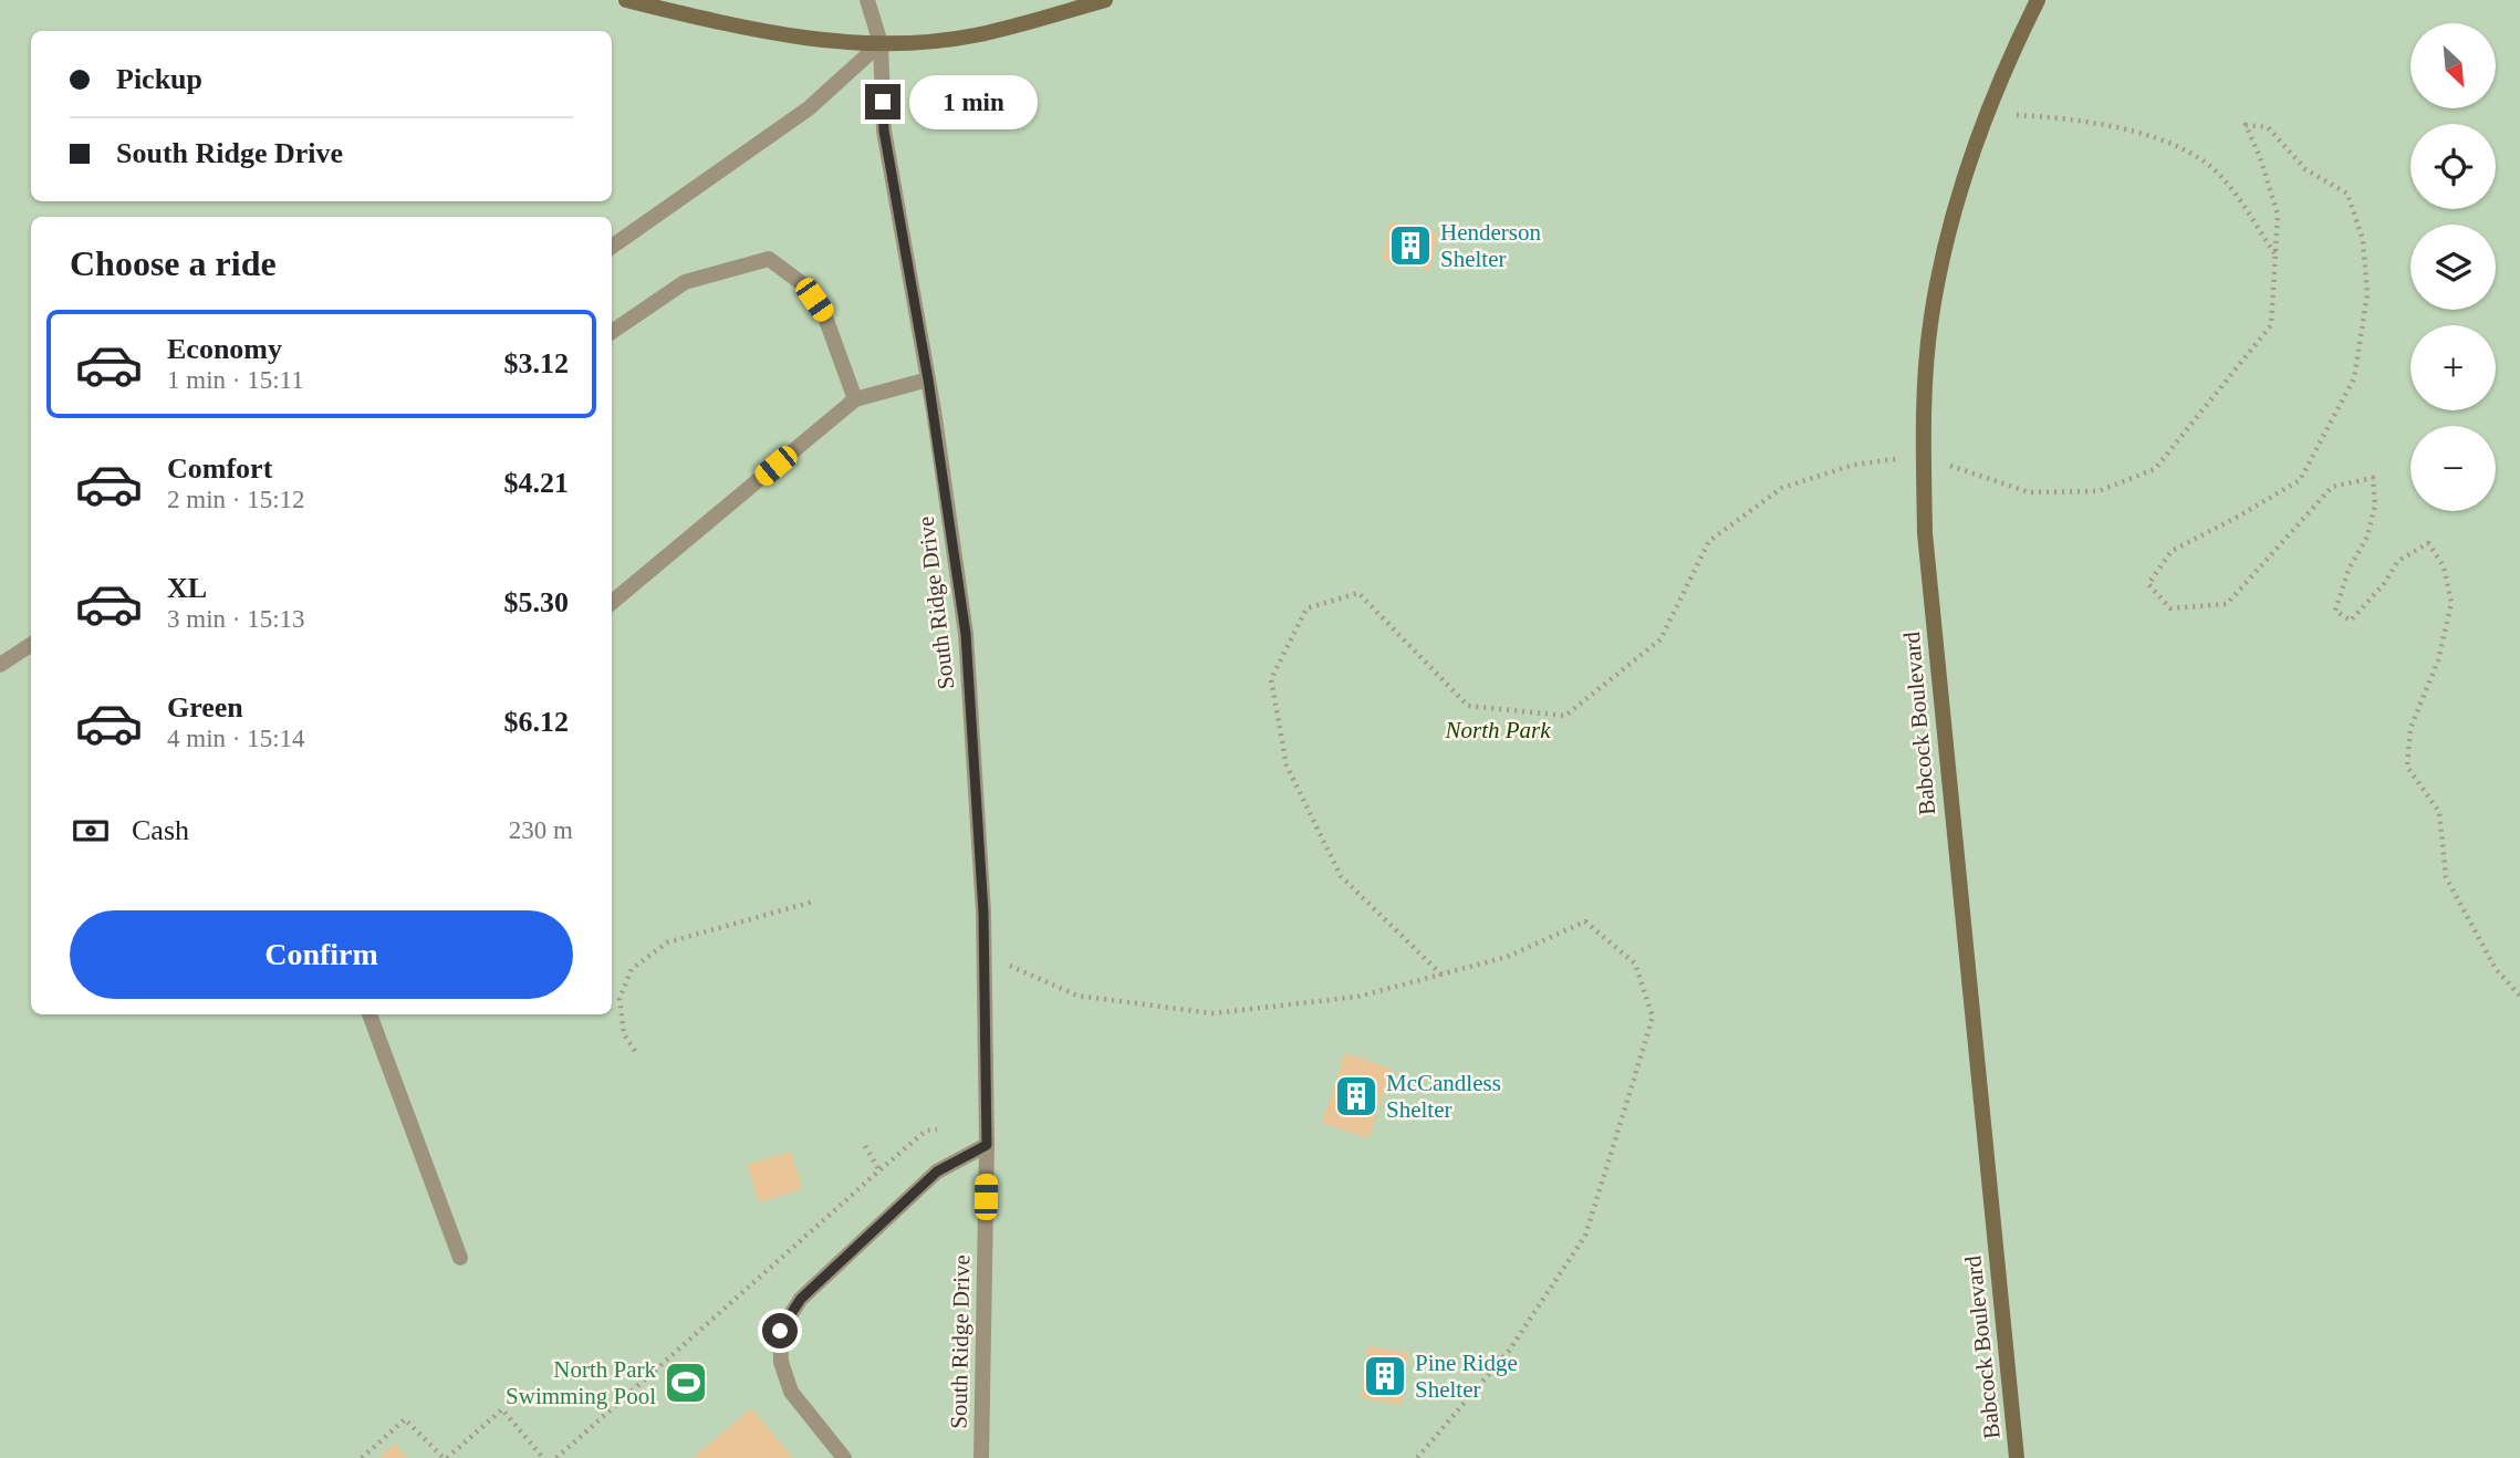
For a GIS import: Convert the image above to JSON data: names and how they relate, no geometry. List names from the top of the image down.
{
  "streets": {
    "main road": ["Babcock Boulevard"],
    "street": ["South Ridge Drive"]
  },
  "parks": ["North Park"],
  "places": {
    "building": ["Henderson Shelter", "McCandless Shelter", "Pine Ridge Shelter"],
    "sports": ["North Park Swimming Pool"]
  },
  "north": "bottom right",
  "page": {
    "map_buttons": ["+", "−"],
    "banner": ["Pickup", "South Ridge Drive"],
    "bubble": "1 min",
    "heading": "Choose a ride",
    "list": [
      {
        "name": "Economy",
        "note": "1 min · 15:11",
        "value": "$3.12"
      },
      {
        "name": "Comfort",
        "note": "2 min · 15:12",
        "value": "$4.21"
      },
      {
        "name": "XL",
        "note": "3 min · 15:13",
        "value": "$5.30"
      },
      {
        "name": "Green",
        "note": "4 min · 15:14",
        "value": "$6.12"
      }
    ],
    "pay": ["Cash", "230 m"],
    "buttons": "Confirm"
  }
}
